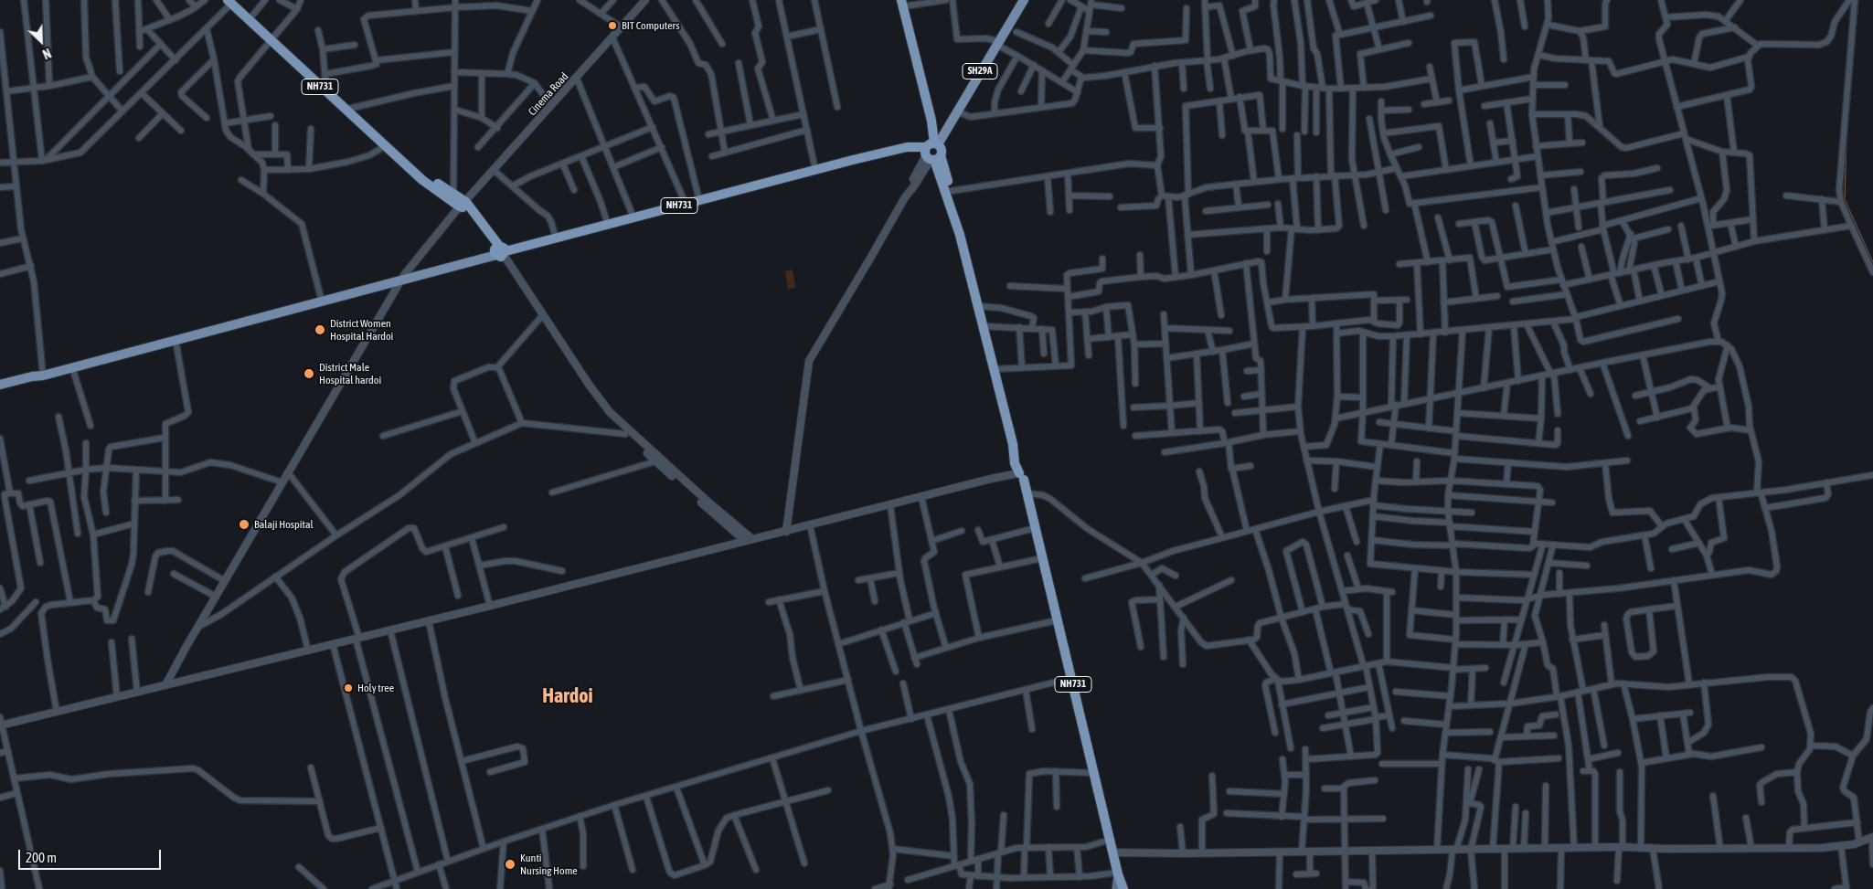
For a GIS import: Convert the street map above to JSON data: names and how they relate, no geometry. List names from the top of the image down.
{
  "streets": {
    "highway": ["NH731"],
    "main road": ["SH29A"],
    "street": ["Cinema Road"]
  },
  "crossings": [
    ["SH29A", "NH731"],
    ["NH731", "Cinema Road"]
  ],
  "districts": ["Hardoi"],
  "places": [
    "BIT Computers",
    "District Women Hospital Hardoi",
    "District Male Hospital hardoi",
    "Balaji Hospital",
    "Holy tree",
    "Kunti Nursing Home"
  ],
  "scale_bar": "200 m",
  "north": "bottom right"
}
